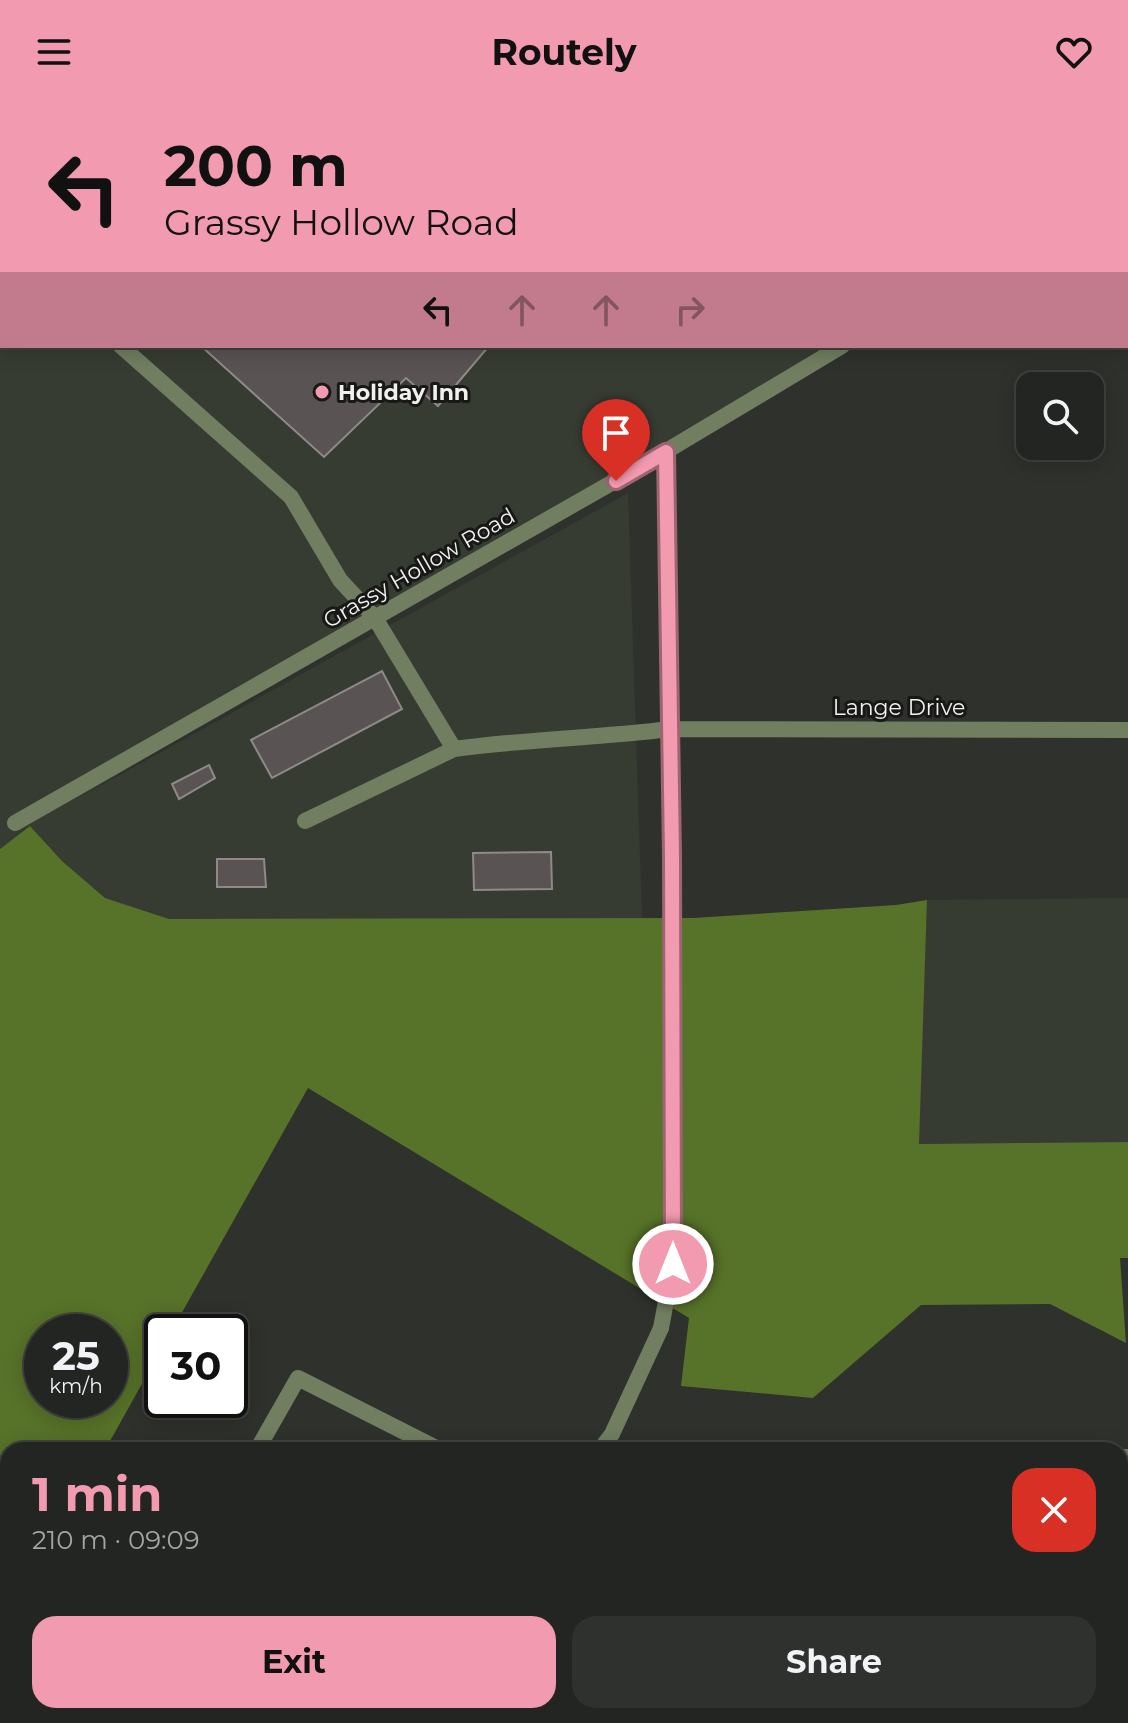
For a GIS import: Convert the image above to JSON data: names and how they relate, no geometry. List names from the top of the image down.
{
  "streets": {
    "street": ["Grassy Hollow Road", "Lange Drive"]
  },
  "places": ["Holiday Inn"],
  "page": {
    "header": "Routely",
    "turn": ["200 m", "Grassy Hollow Road"],
    "speed": "25 km/h",
    "limit": "30",
    "heading": ["1 min", "210 m · 09:09"],
    "buttons": ["Exit", "Share"]
  }
}
